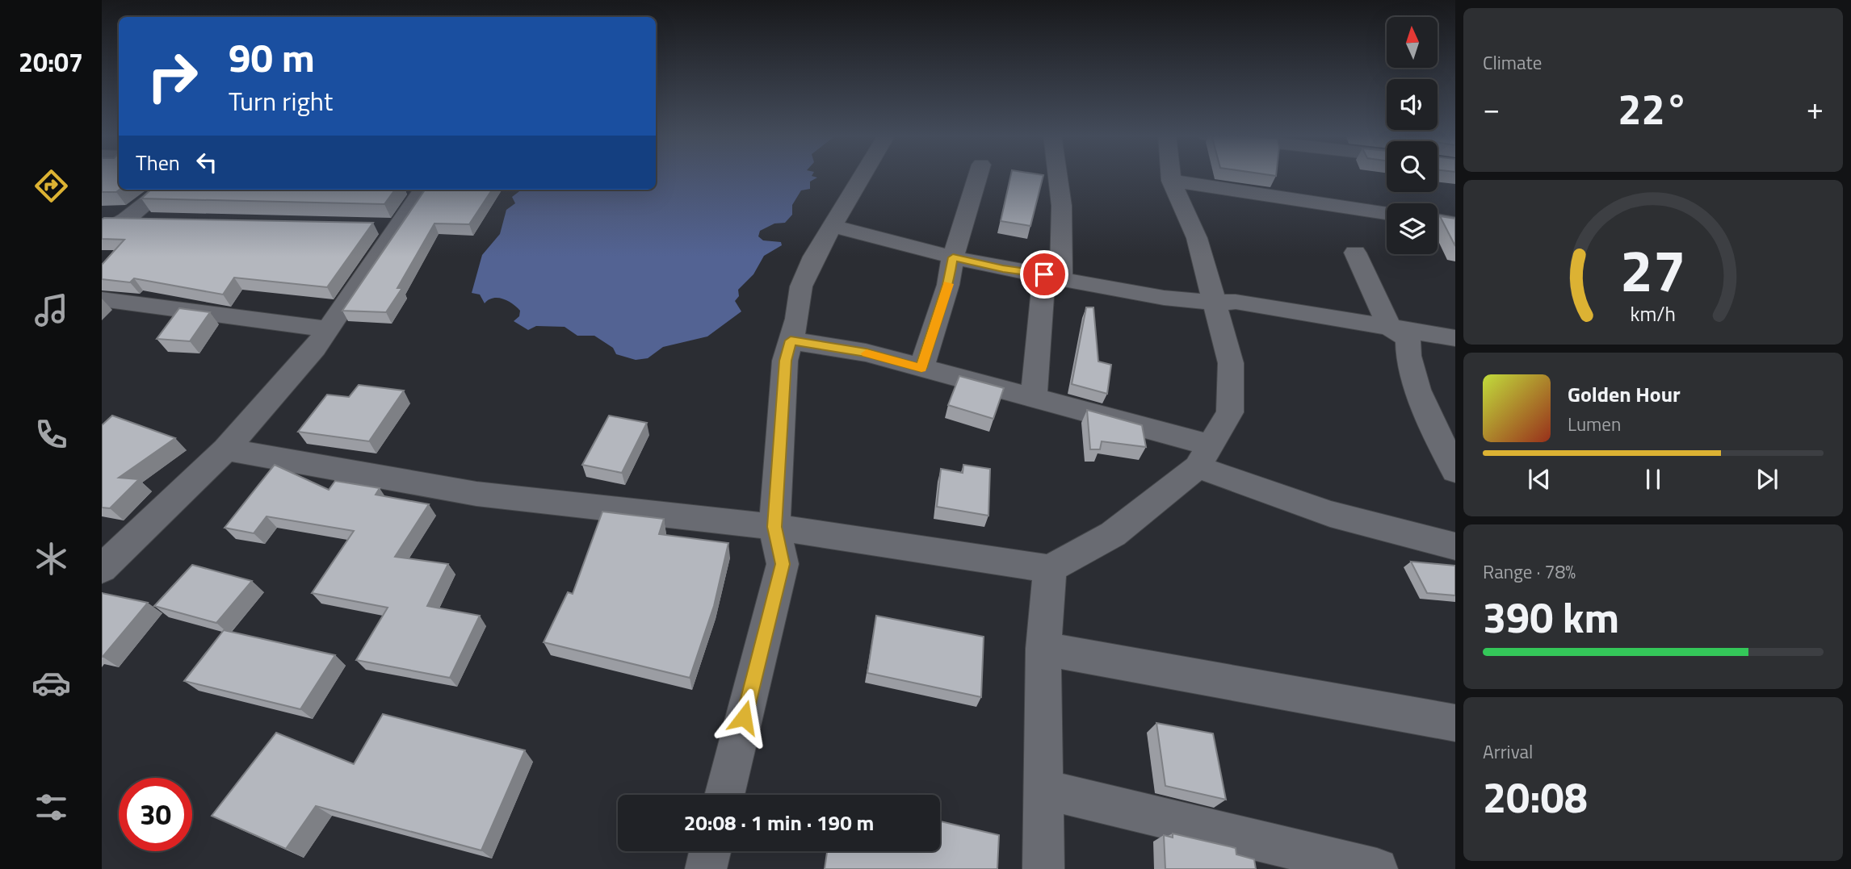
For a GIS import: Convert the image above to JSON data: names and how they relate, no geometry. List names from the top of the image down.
{
  "north": "top",
  "page": {
    "tabs": "20:07",
    "tile": [
      "Climate",
      ["Range · 78%", "390 km"],
      ["Arrival", "20:08"]
    ],
    "turn": ["90 m", "Turn right"],
    "heat": ["−", "22°", "+"],
    "then": "Then",
    "song": ["Golden Hour", "Lumen"],
    "limit": "30",
    "trip": "20:08 · 1 min · 190 m",
    "gauge": ["27", "km/h"]
  }
}
